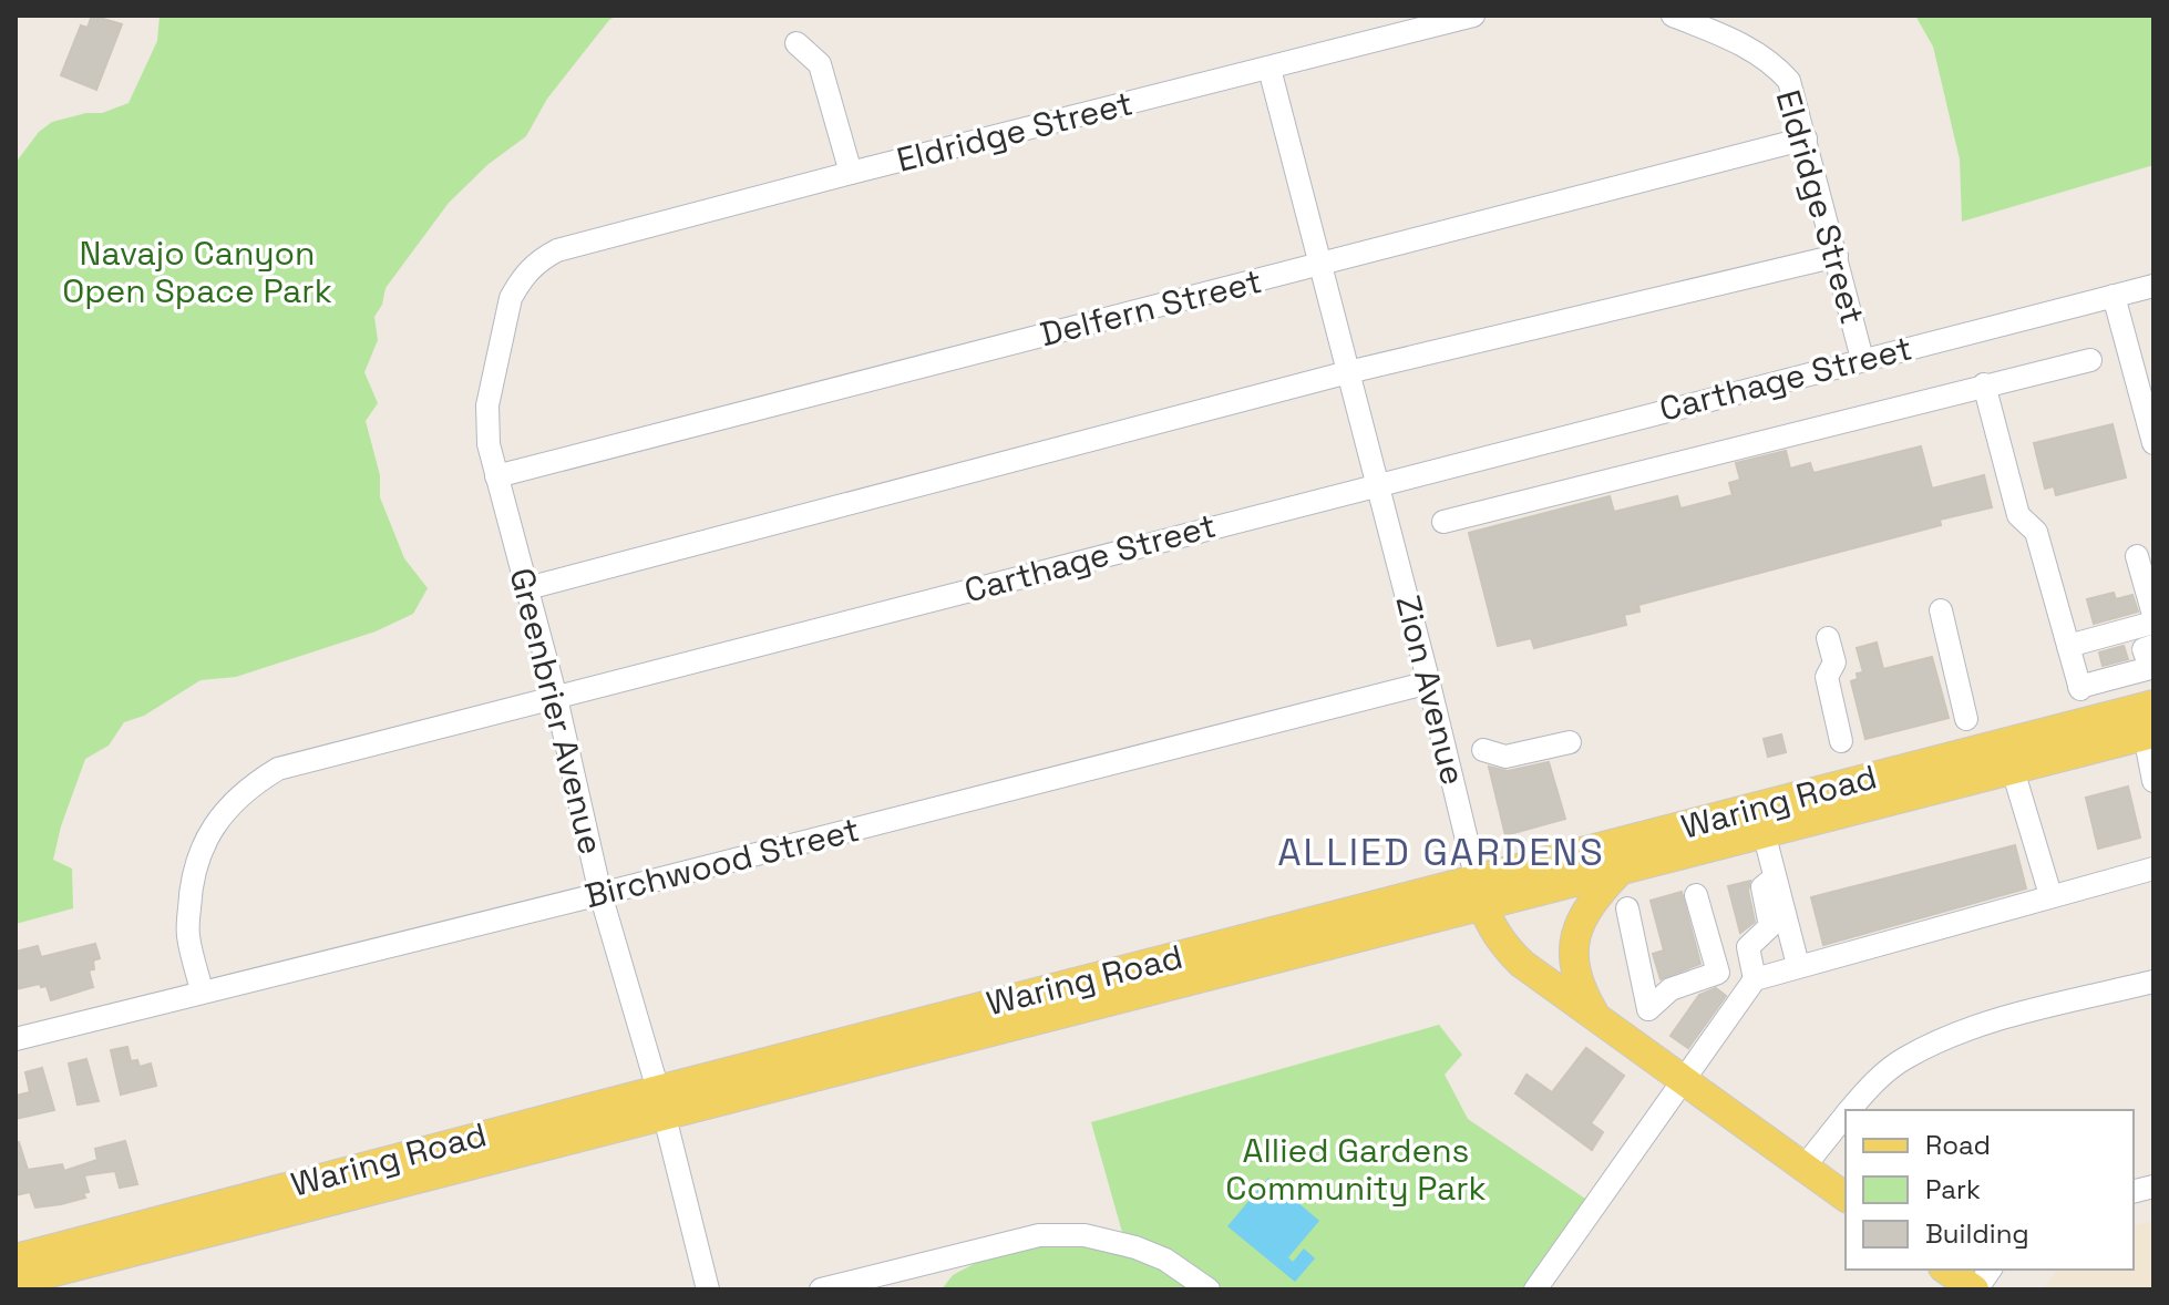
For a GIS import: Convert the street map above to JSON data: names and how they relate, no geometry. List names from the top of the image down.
{
  "streets": {
    "main road": ["Zion Avenue", "Waring Road"],
    "street": [
      "Eldridge Street",
      "Delfern Street",
      "Carthage Street",
      "Greenbrier Avenue",
      "Birchwood Street"
    ]
  },
  "crossings": [
    ["Eldridge Street", "Delfern Street"],
    ["Eldridge Street", "Carthage Street"],
    ["Eldridge Street", "Zion Avenue"],
    ["Eldridge Street", "Greenbrier Avenue"],
    ["Delfern Street", "Zion Avenue"],
    ["Delfern Street", "Greenbrier Avenue"],
    ["Carthage Street", "Zion Avenue"],
    ["Carthage Street", "Greenbrier Avenue"],
    ["Carthage Street", "Birchwood Street"],
    ["Zion Avenue", "Waring Road"],
    ["Zion Avenue", "Birchwood Street"],
    ["Greenbrier Avenue", "Waring Road"],
    ["Greenbrier Avenue", "Birchwood Street"]
  ],
  "districts": ["ALLIED GARDENS"],
  "parks": ["Navajo Canyon Open Space Park", "Allied Gardens Community Park"],
  "legend": ["Road", "Park", "Building"]
}
